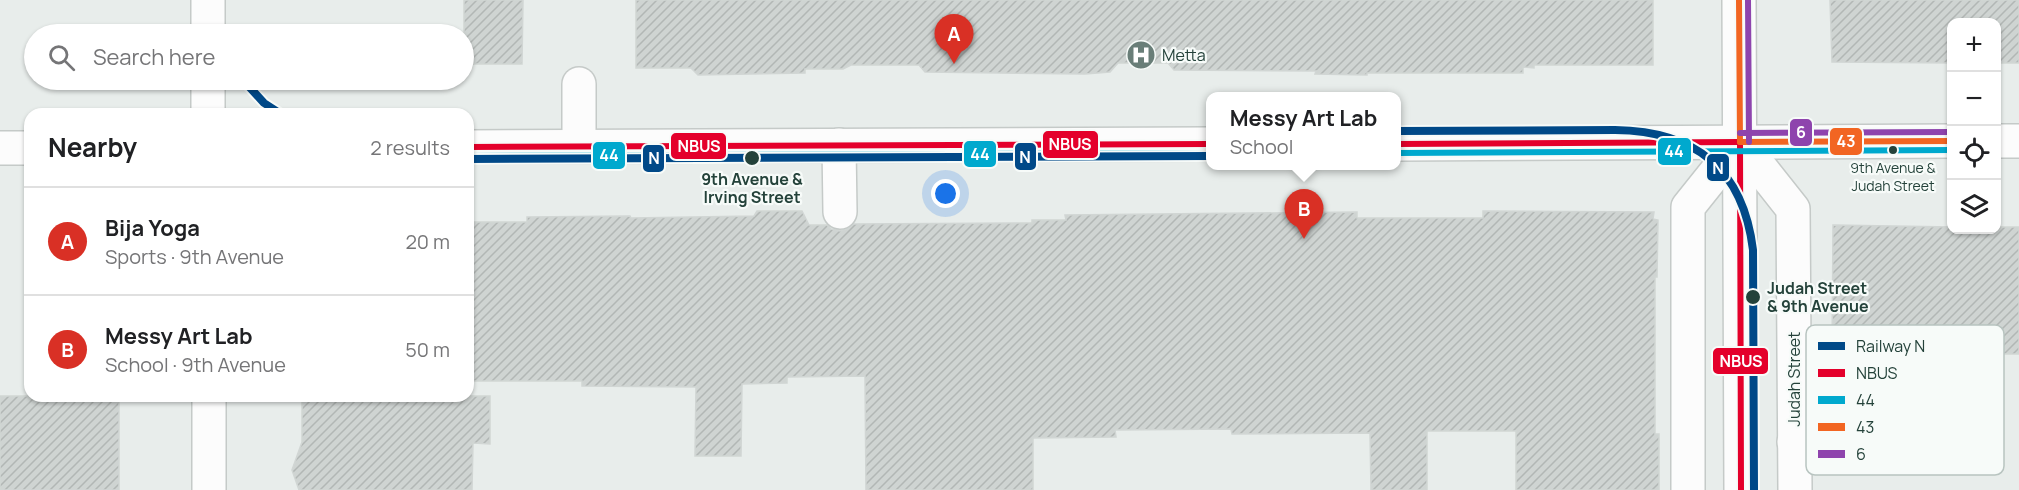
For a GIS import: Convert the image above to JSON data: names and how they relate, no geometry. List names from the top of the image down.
{
  "streets": {
    "street": ["Judah Street"]
  },
  "places": {
    "hospital": ["Metta"],
    "other": ["9th Avenue & Judah Street", "9th Avenue & Irving Street", "Judah Street & 9th Avenue"]
  },
  "lines": [
    "transit line 43",
    "transit line 6",
    "rail line N",
    "transit line NBUS",
    "transit line 44"
  ],
  "legend": [
    "Railway N",
    "NBUS",
    "44",
    "43",
    "6"
  ],
  "page": {
    "pins": ["A", "B"],
    "map_buttons": ["+", "−"],
    "search": "Search here",
    "popup": ["Messy Art Lab", "School"],
    "heading": ["Nearby", "2 results"],
    "list": [
      {
        "mark": "A",
        "name": "Bija Yoga",
        "note": "Sports · 9th Avenue",
        "value": "20 m"
      },
      {
        "mark": "B",
        "name": "Messy Art Lab",
        "note": "School · 9th Avenue",
        "value": "50 m"
      }
    ]
  }
}
